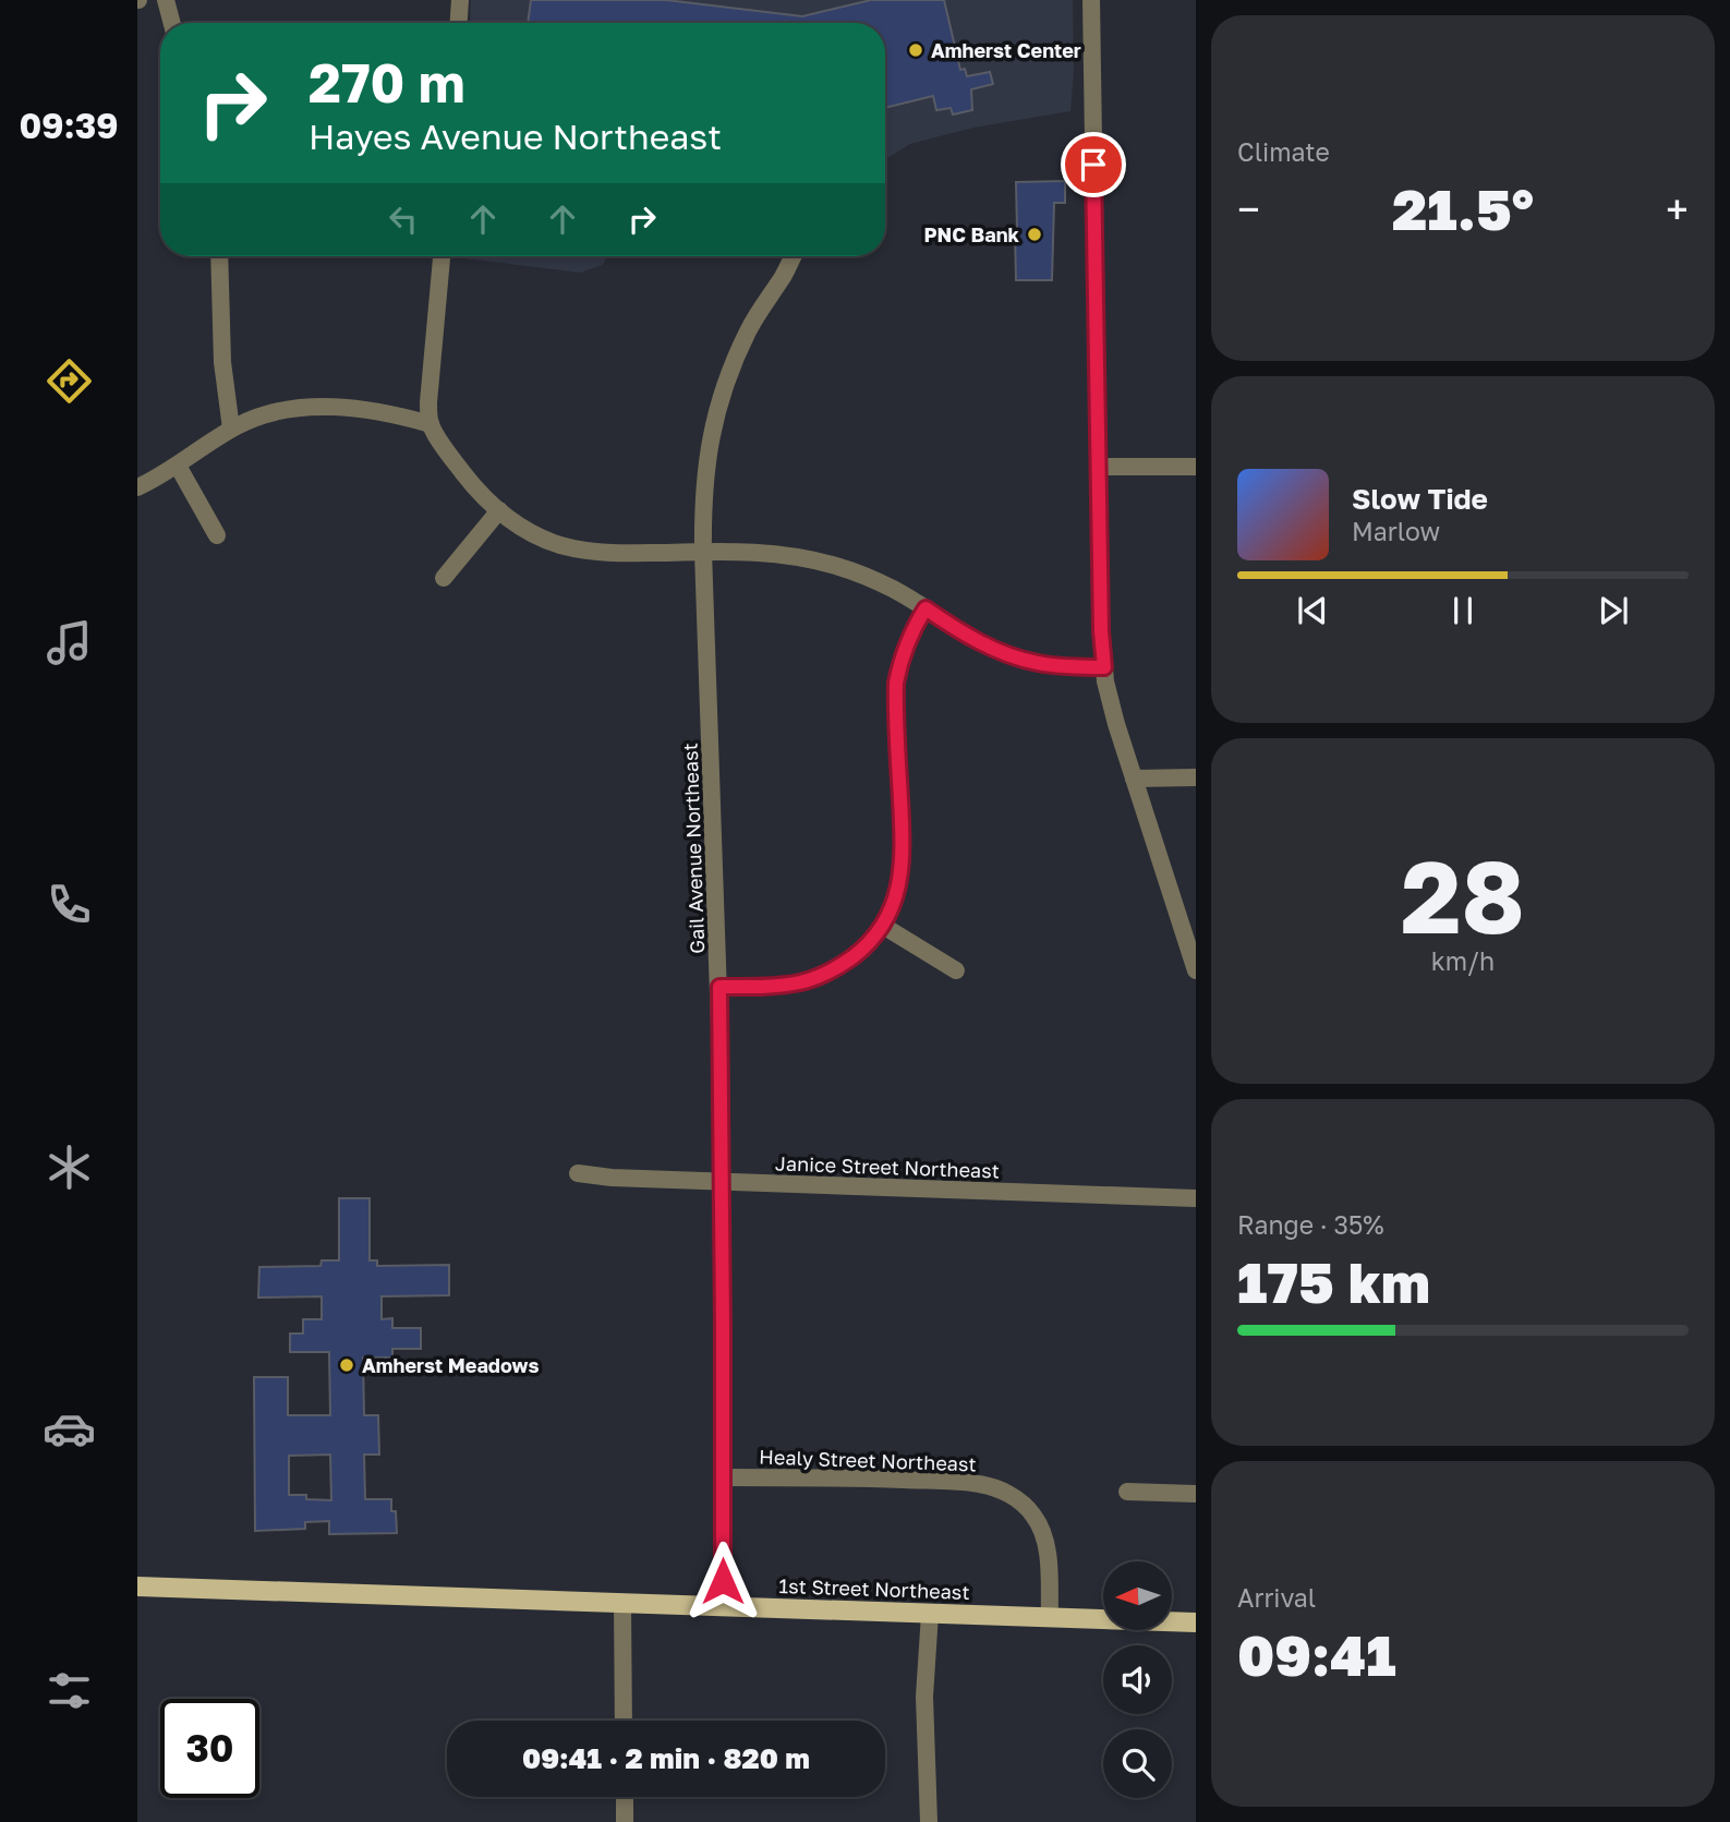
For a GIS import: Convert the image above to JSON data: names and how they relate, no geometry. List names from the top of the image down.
{
  "streets": {
    "main road": ["1st Street Northeast"],
    "street": ["Gail Avenue Northeast", "Janice Street Northeast", "Healy Street Northeast"]
  },
  "crossings": [
    ["Gail Avenue Northeast", "Janice Street Northeast"],
    ["Gail Avenue Northeast", "Healy Street Northeast"],
    ["Gail Avenue Northeast", "1st Street Northeast"],
    ["Healy Street Northeast", "1st Street Northeast"]
  ],
  "places": ["Amherst Center", "PNC Bank", "Amherst Meadows"],
  "north": "left",
  "page": {
    "tabs": "09:39",
    "tile": [
      "Climate",
      ["28", "km/h"],
      ["Range · 35%", "175 km"],
      ["Arrival", "09:41"]
    ],
    "turn": ["270 m", "Hayes Avenue Northeast"],
    "heat": ["−", "21.5°", "+"],
    "song": ["Slow Tide", "Marlow"],
    "limit": "30",
    "trip": "09:41 · 2 min · 820 m"
  }
}
